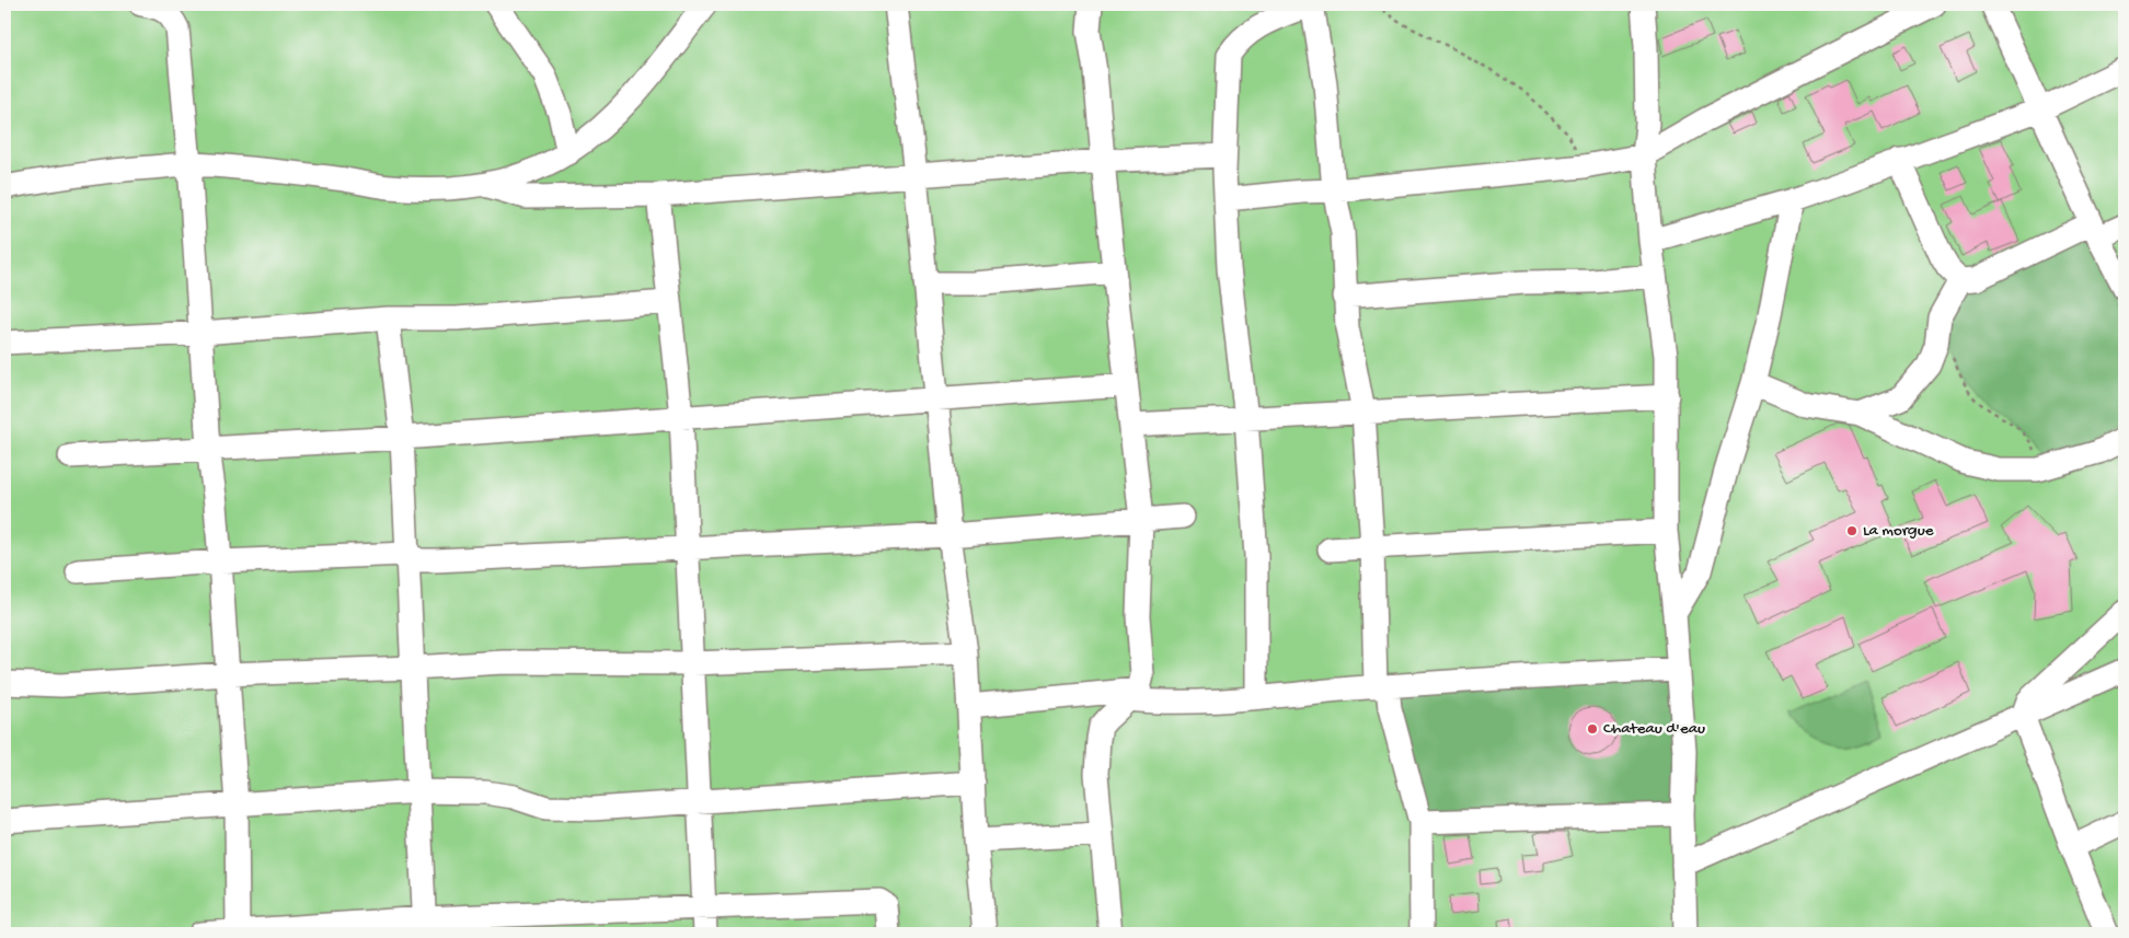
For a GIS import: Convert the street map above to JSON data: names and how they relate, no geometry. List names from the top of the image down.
{
  "places": ["La morgue", "Chateau d'eau"]
}
